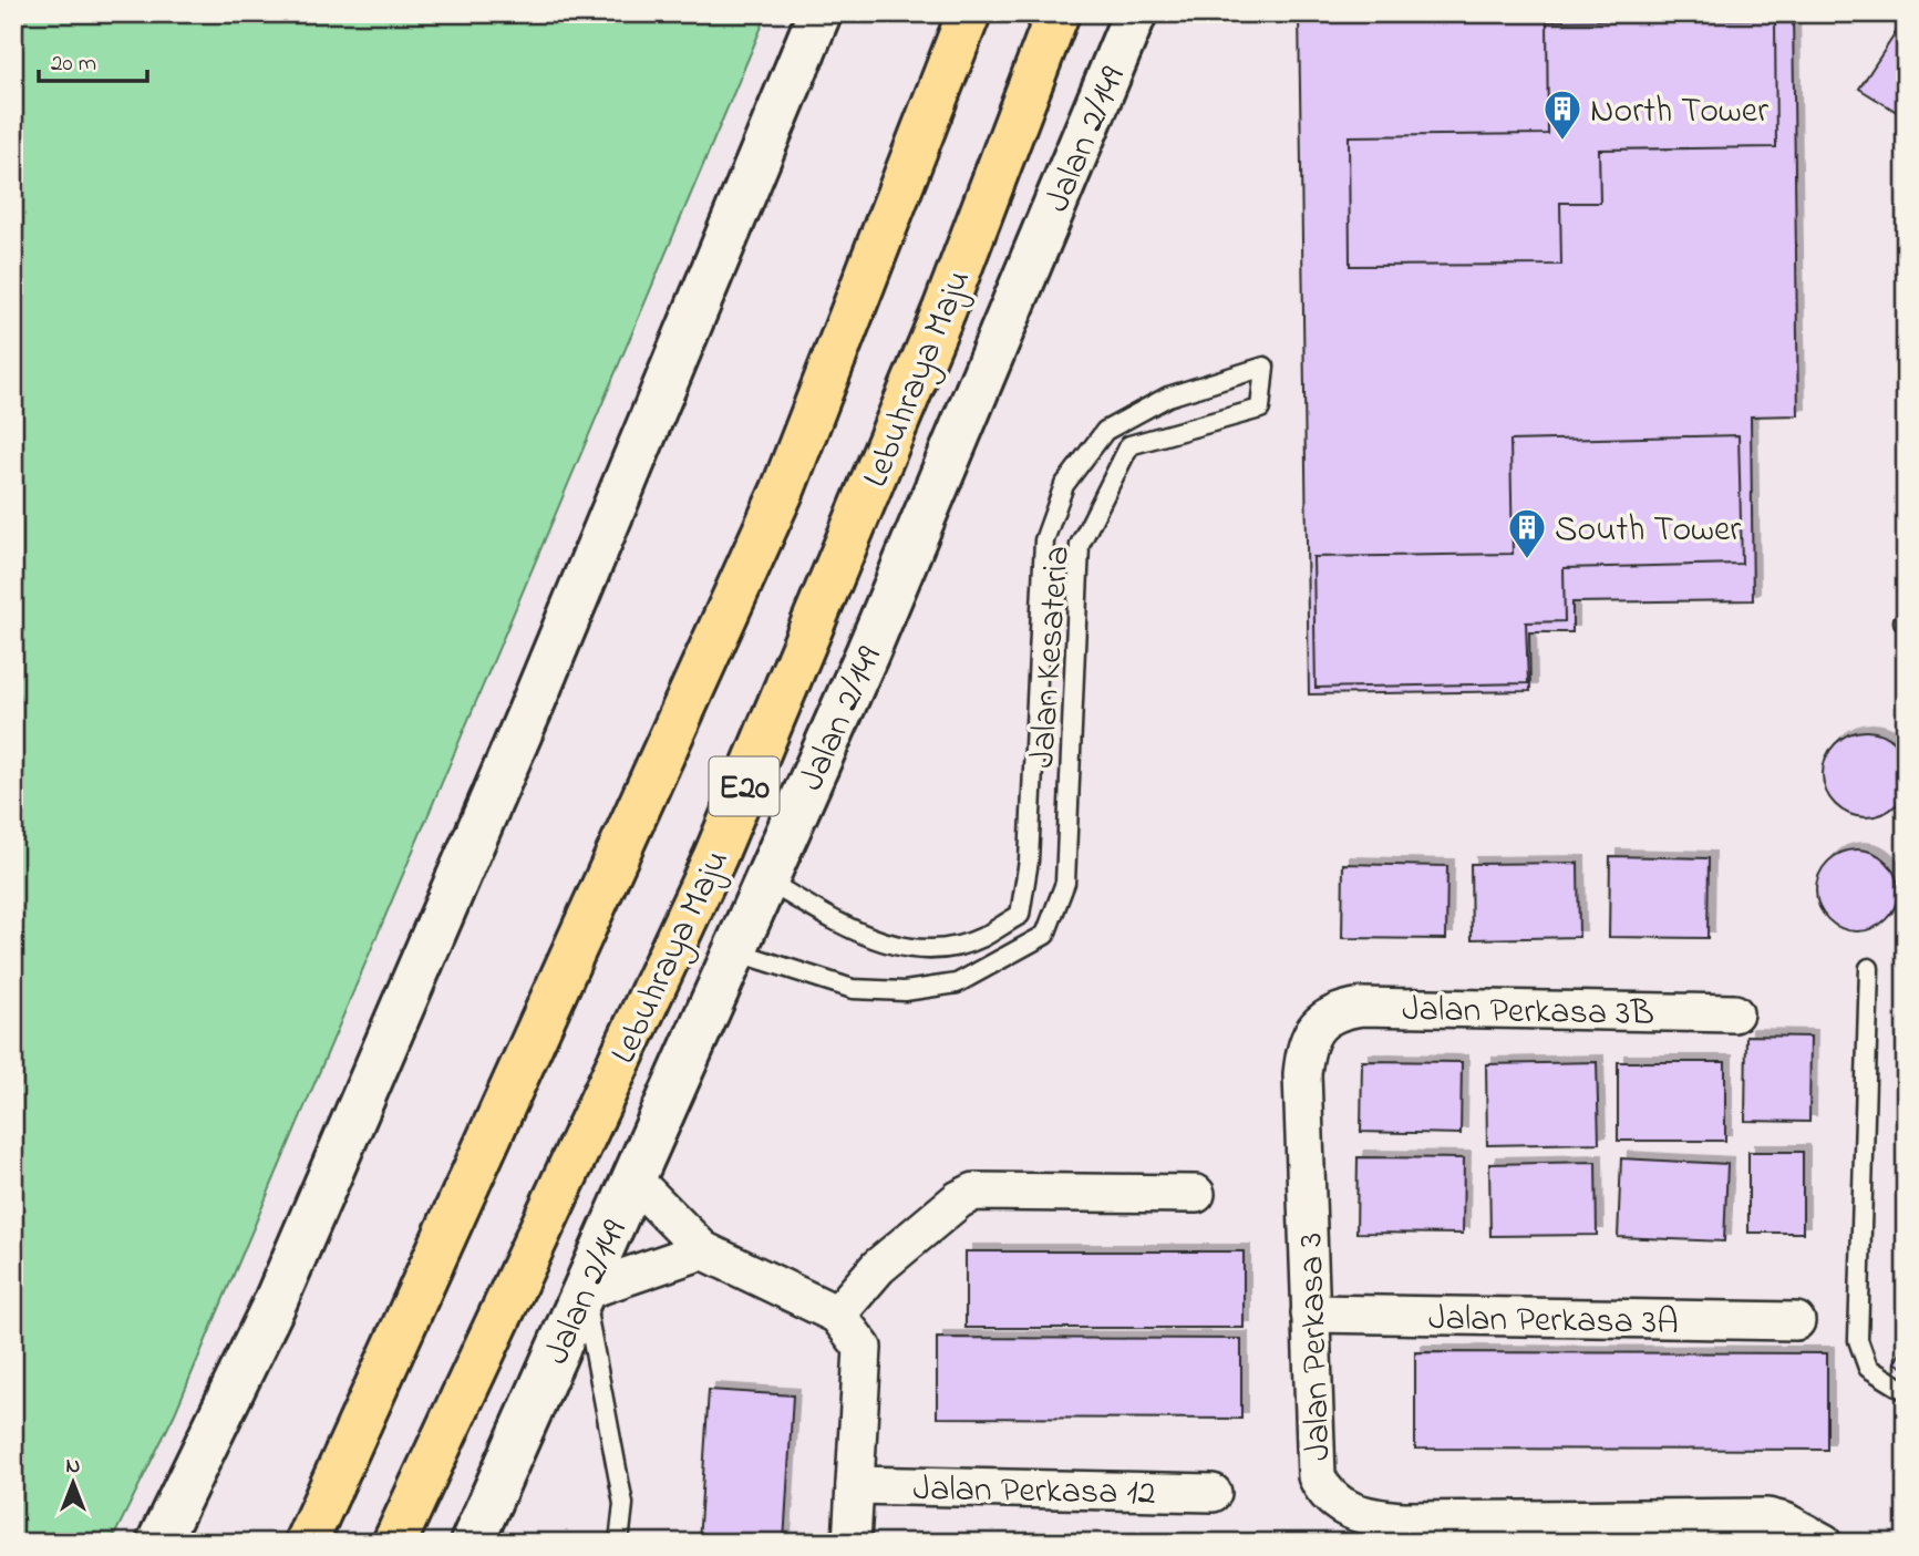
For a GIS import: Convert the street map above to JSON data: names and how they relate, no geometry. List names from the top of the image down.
{
  "streets": {
    "highway": ["Lebuhraya Maju", "E20"],
    "main road": ["Jalan 2/149"],
    "street": [
      "Jalan Perkasa 3B",
      "Jalan Perkasa 3A",
      "Jalan Perkasa 3",
      "Jalan Perkasa 12"
    ],
    "lane": ["Jalan Kesateria"]
  },
  "crossings": [
    ["Jalan 2/149", "Jalan Kesateria"],
    ["Jalan Perkasa 3B", "Jalan Perkasa 3"],
    ["Jalan Perkasa 3A", "Jalan Perkasa 3"]
  ],
  "places": {
    "building": ["North Tower", "South Tower"]
  },
  "scale_bar": "20 m",
  "north": "top"
}
